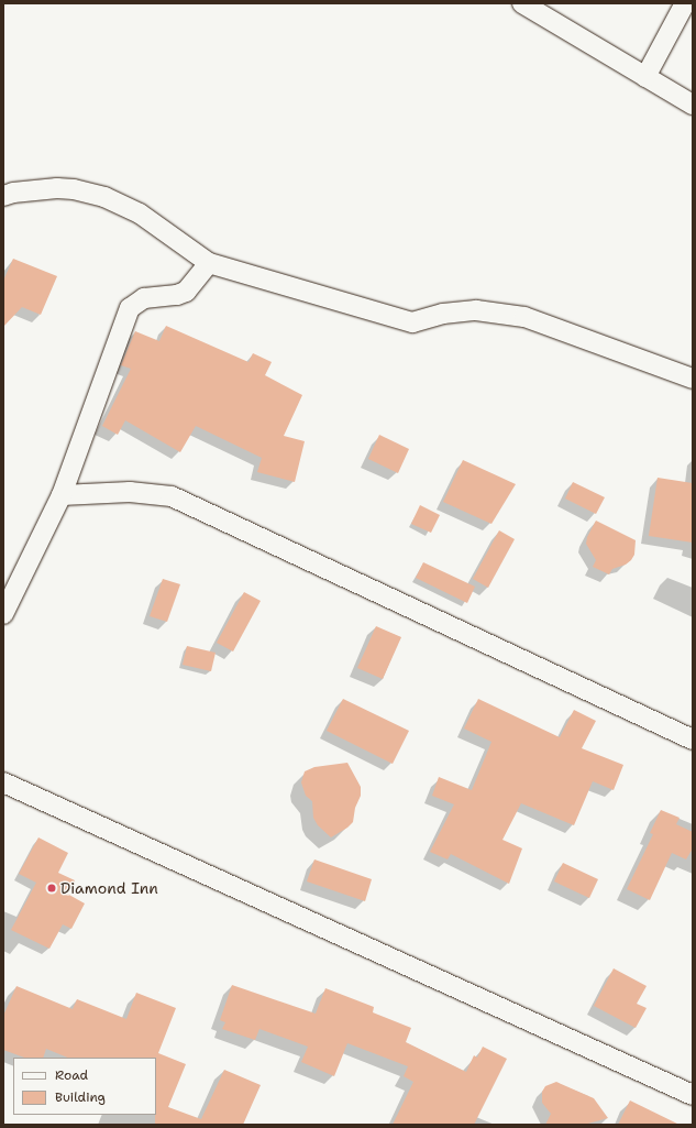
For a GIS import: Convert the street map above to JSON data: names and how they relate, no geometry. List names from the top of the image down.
{
  "places": ["Diamond Inn"],
  "legend": ["Road", "Building"]
}
